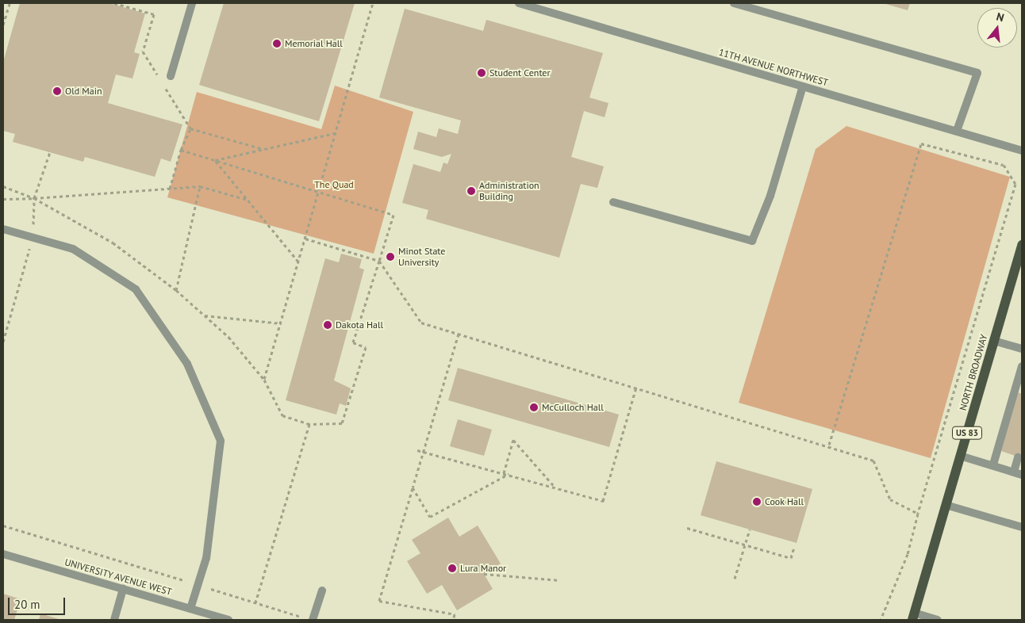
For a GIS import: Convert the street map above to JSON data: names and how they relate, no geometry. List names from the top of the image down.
{
  "streets": {
    "main road": ["NORTH BROADWAY", "US 83"],
    "street": ["11TH AVENUE NORTHWEST", "UNIVERSITY AVENUE WEST"]
  },
  "parks": ["The Quad"],
  "places": [
    "Memorial Hall",
    "Student Center",
    "Old Main",
    "Administration Building",
    "Minot State University",
    "Dakota Hall",
    "McCulloch Hall",
    "Cook Hall",
    "Lura Manor"
  ],
  "scale_bar": "20 m",
  "north": "top"
}
